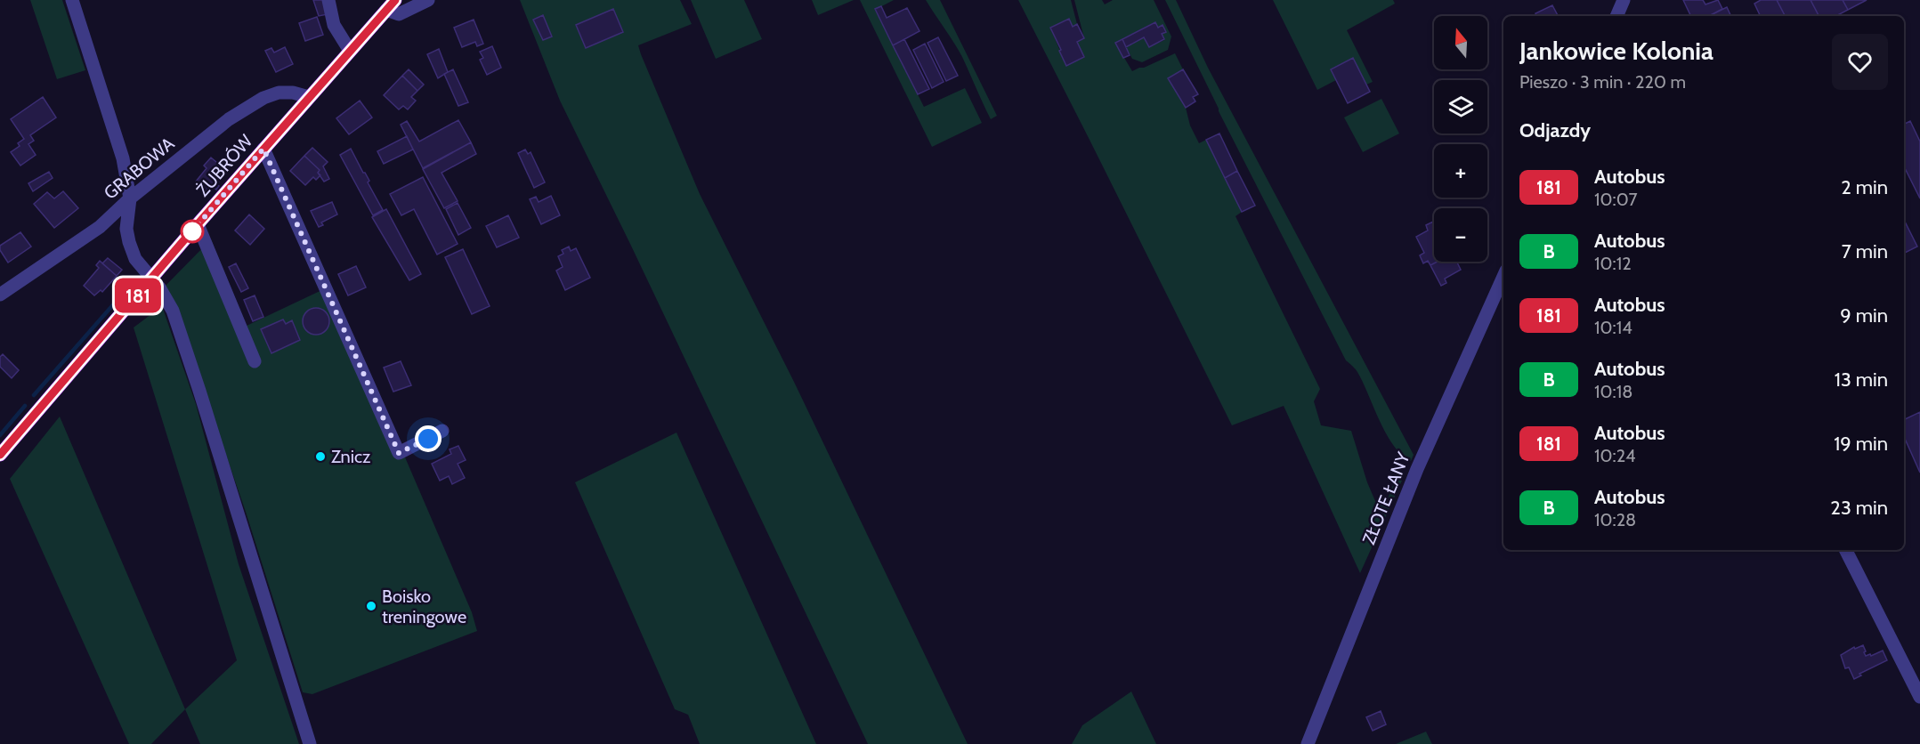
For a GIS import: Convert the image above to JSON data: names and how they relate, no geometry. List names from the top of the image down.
{
  "streets": {
    "main road": ["ŻUBRÓW"],
    "street": ["GRABOWA", "ZŁOTE ŁANY"]
  },
  "crossings": [
    ["ŻUBRÓW", "GRABOWA"]
  ],
  "places": ["Znicz", "Boisko treningowe"],
  "lines": ["bus line 181"],
  "north": "top",
  "page": {
    "on_map": "181",
    "map_buttons": ["+", "−"],
    "heading": [
      ["Jankowice Kolonia", "Pieszo · 3 min · 220 m"],
      "Odjazdy"
    ],
    "list": [
      {
        "mark": "181",
        "name": "Autobus",
        "note": "10:07",
        "value": "2 min"
      },
      {
        "mark": "B",
        "name": "Autobus",
        "note": "10:12",
        "value": "7 min"
      },
      {
        "mark": "181",
        "name": "Autobus",
        "note": "10:14",
        "value": "9 min"
      },
      {
        "mark": "B",
        "name": "Autobus",
        "note": "10:18",
        "value": "13 min"
      },
      {
        "mark": "181",
        "name": "Autobus",
        "note": "10:24",
        "value": "19 min"
      },
      {
        "mark": "B",
        "name": "Autobus",
        "note": "10:28",
        "value": "23 min"
      }
    ]
  }
}
